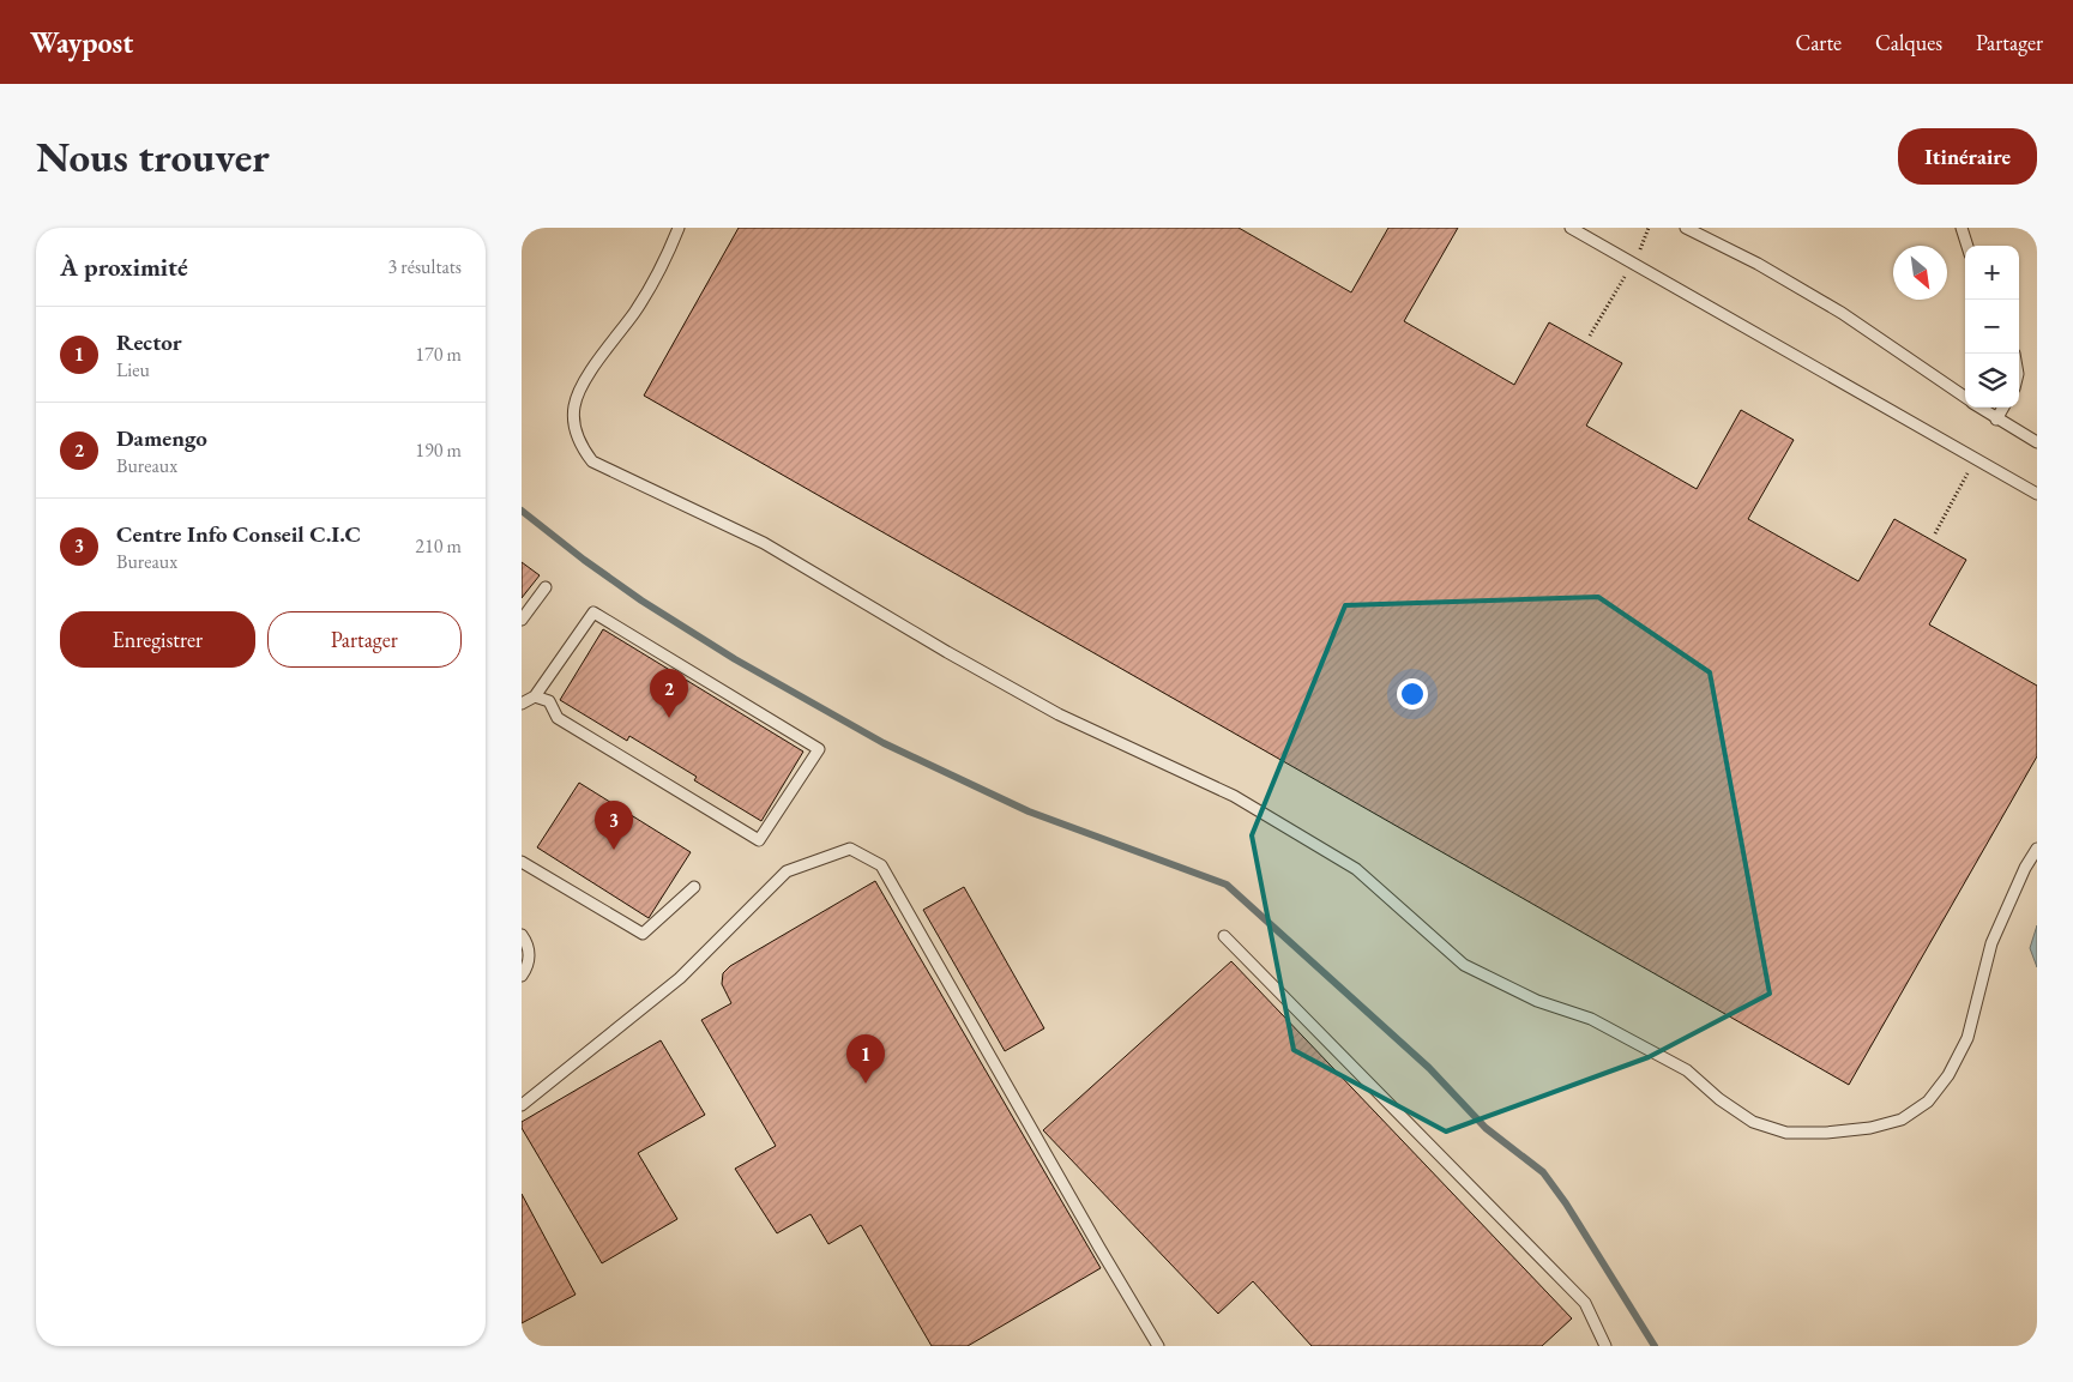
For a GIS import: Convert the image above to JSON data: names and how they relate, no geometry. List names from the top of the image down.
{
  "north": "bottom right",
  "page": {
    "header": "Waypost",
    "nav": ["Carte", "Calques", "Partager"],
    "buttons": [
      "Itinéraire",
      ["Enregistrer", "Partager"]
    ],
    "title": "Nous trouver",
    "heading": ["À proximité", "3 résultats"],
    "map_buttons": ["+", "−"],
    "list": [
      {
        "mark": "1",
        "name": "Rector",
        "note": "Lieu",
        "value": "170 m"
      },
      {
        "mark": "2",
        "name": "Damengo",
        "note": "Bureaux",
        "value": "190 m"
      },
      {
        "mark": "3",
        "name": "Centre Info Conseil C.I.C",
        "note": "Bureaux",
        "value": "210 m"
      }
    ],
    "pins": ["2", "3", "1"]
  }
}
